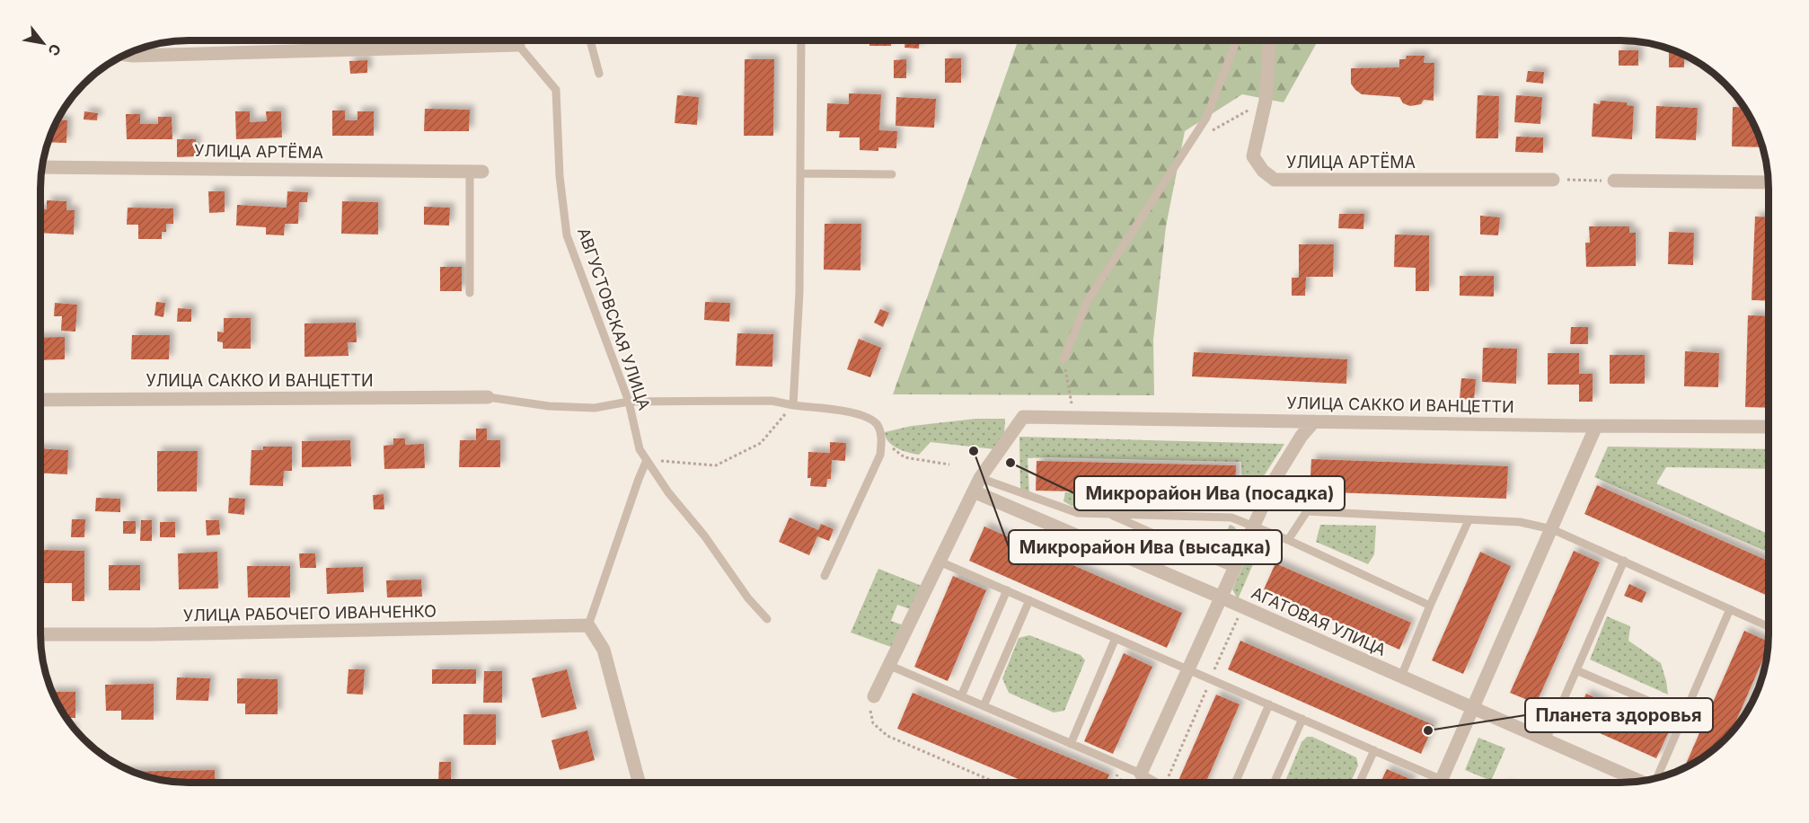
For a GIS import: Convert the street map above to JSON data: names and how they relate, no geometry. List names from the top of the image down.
{
  "streets": {
    "street": [
      "УЛИЦА АРТЁМА",
      "УЛИЦА САККО И ВАНЦЕТТИ",
      "УЛИЦА РАБОЧЕГО ИВАНЧЕНКО",
      "АГАТОВАЯ УЛИЦА"
    ],
    "lane": ["АВГУСТОВСКАЯ УЛИЦА"]
  },
  "places": ["Микрорайон Ива (высадка)", "Микрорайон Ива (посадка)", "Планета здоровья"],
  "north": "bottom right"
}
